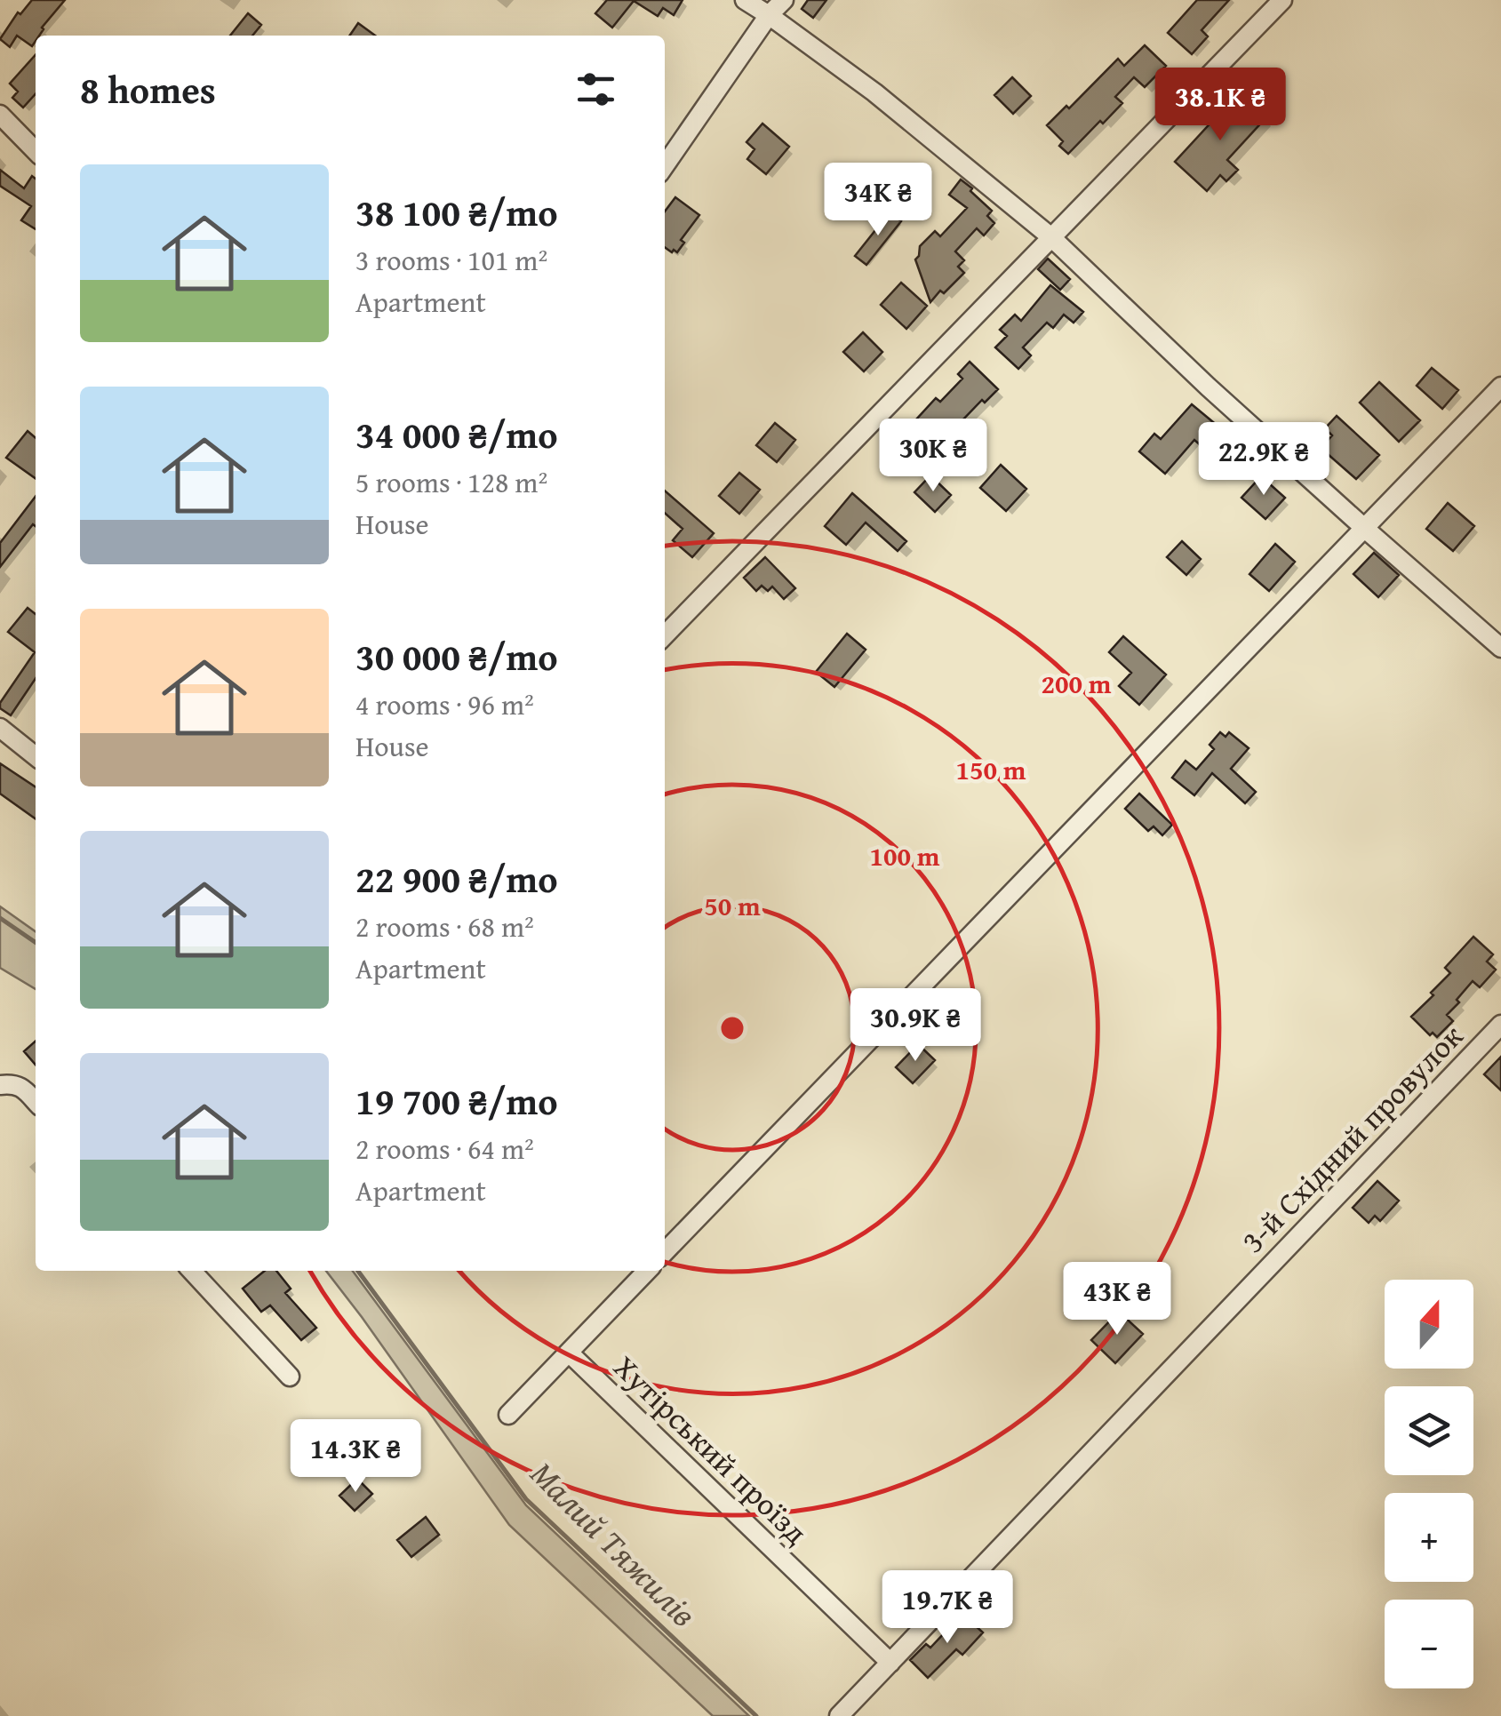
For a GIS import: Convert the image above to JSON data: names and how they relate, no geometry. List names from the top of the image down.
{
  "streets": {
    "street": ["3-й Східний провулок", "Хутірський проїзд"]
  },
  "crossings": [
    ["3-й Східний провулок", "Хутірський проїзд"]
  ],
  "water": ["Малий Тяжилів"],
  "north": "top",
  "page": {
    "heading": "8 homes",
    "price": [
      "38.1K ₴",
      "34K ₴",
      "30K ₴",
      "22.9K ₴",
      "30.9K ₴",
      "43K ₴",
      "14.3K ₴",
      "19.7K ₴"
    ],
    "list": [
      {
        "name": "38 100 ₴/mo",
        "note": "3 rooms · 101 m² · Apartment"
      },
      {
        "name": "34 000 ₴/mo",
        "note": "5 rooms · 128 m² · House"
      },
      {
        "name": "30 000 ₴/mo",
        "note": "4 rooms · 96 m² · House"
      },
      {
        "name": "22 900 ₴/mo",
        "note": "2 rooms · 68 m² · Apartment"
      },
      {
        "name": "19 700 ₴/mo",
        "note": "2 rooms · 64 m² · Apartment"
      }
    ],
    "map_buttons": ["+", "−"]
  },
  "rings": [
    "200 m",
    "150 m",
    "100 m",
    "50 m"
  ]
}
